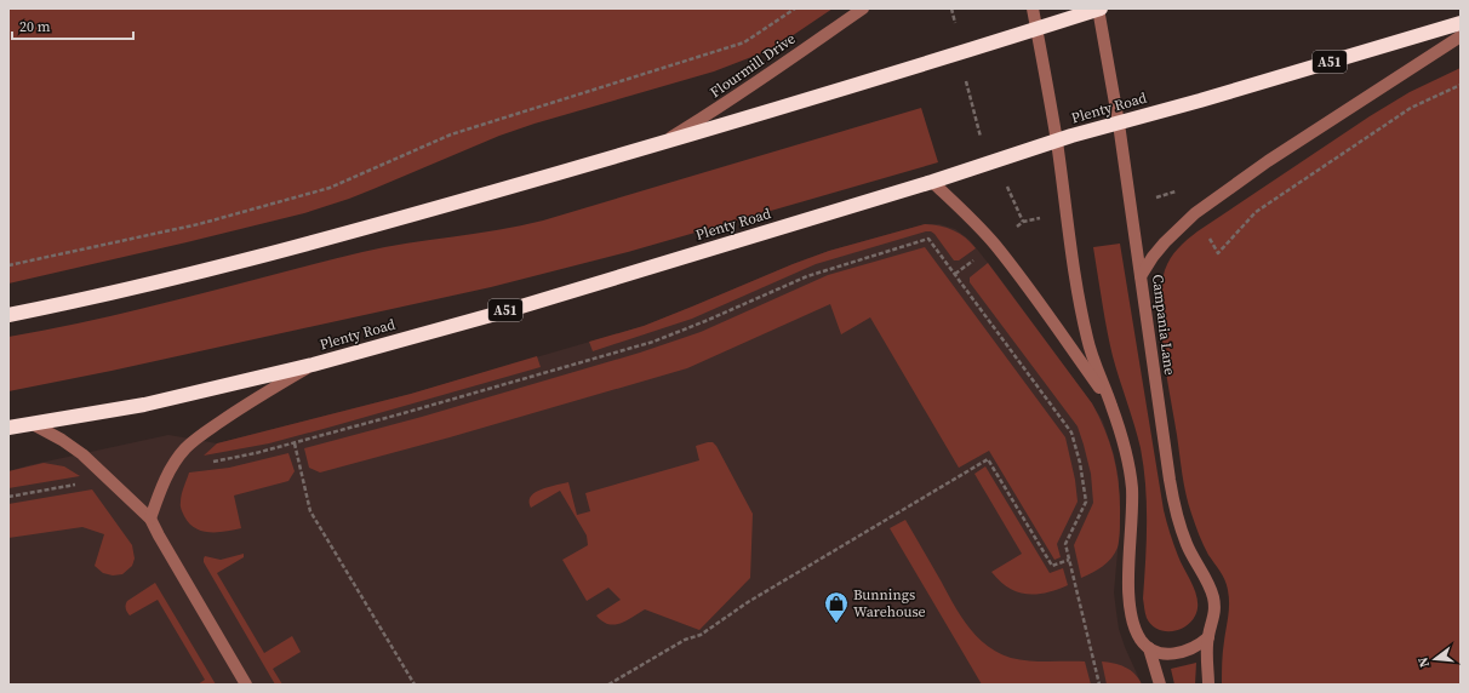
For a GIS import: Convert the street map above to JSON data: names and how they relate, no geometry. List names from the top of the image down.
{
  "streets": {
    "highway": ["A51", "Plenty Road"],
    "street": ["Flourmill Drive", "Campania Lane"]
  },
  "crossings": [
    ["Plenty Road", "Campania Lane"]
  ],
  "places": {
    "shop": ["Bunnings Warehouse"]
  },
  "scale_bar": "20 m",
  "north": "left"
}
